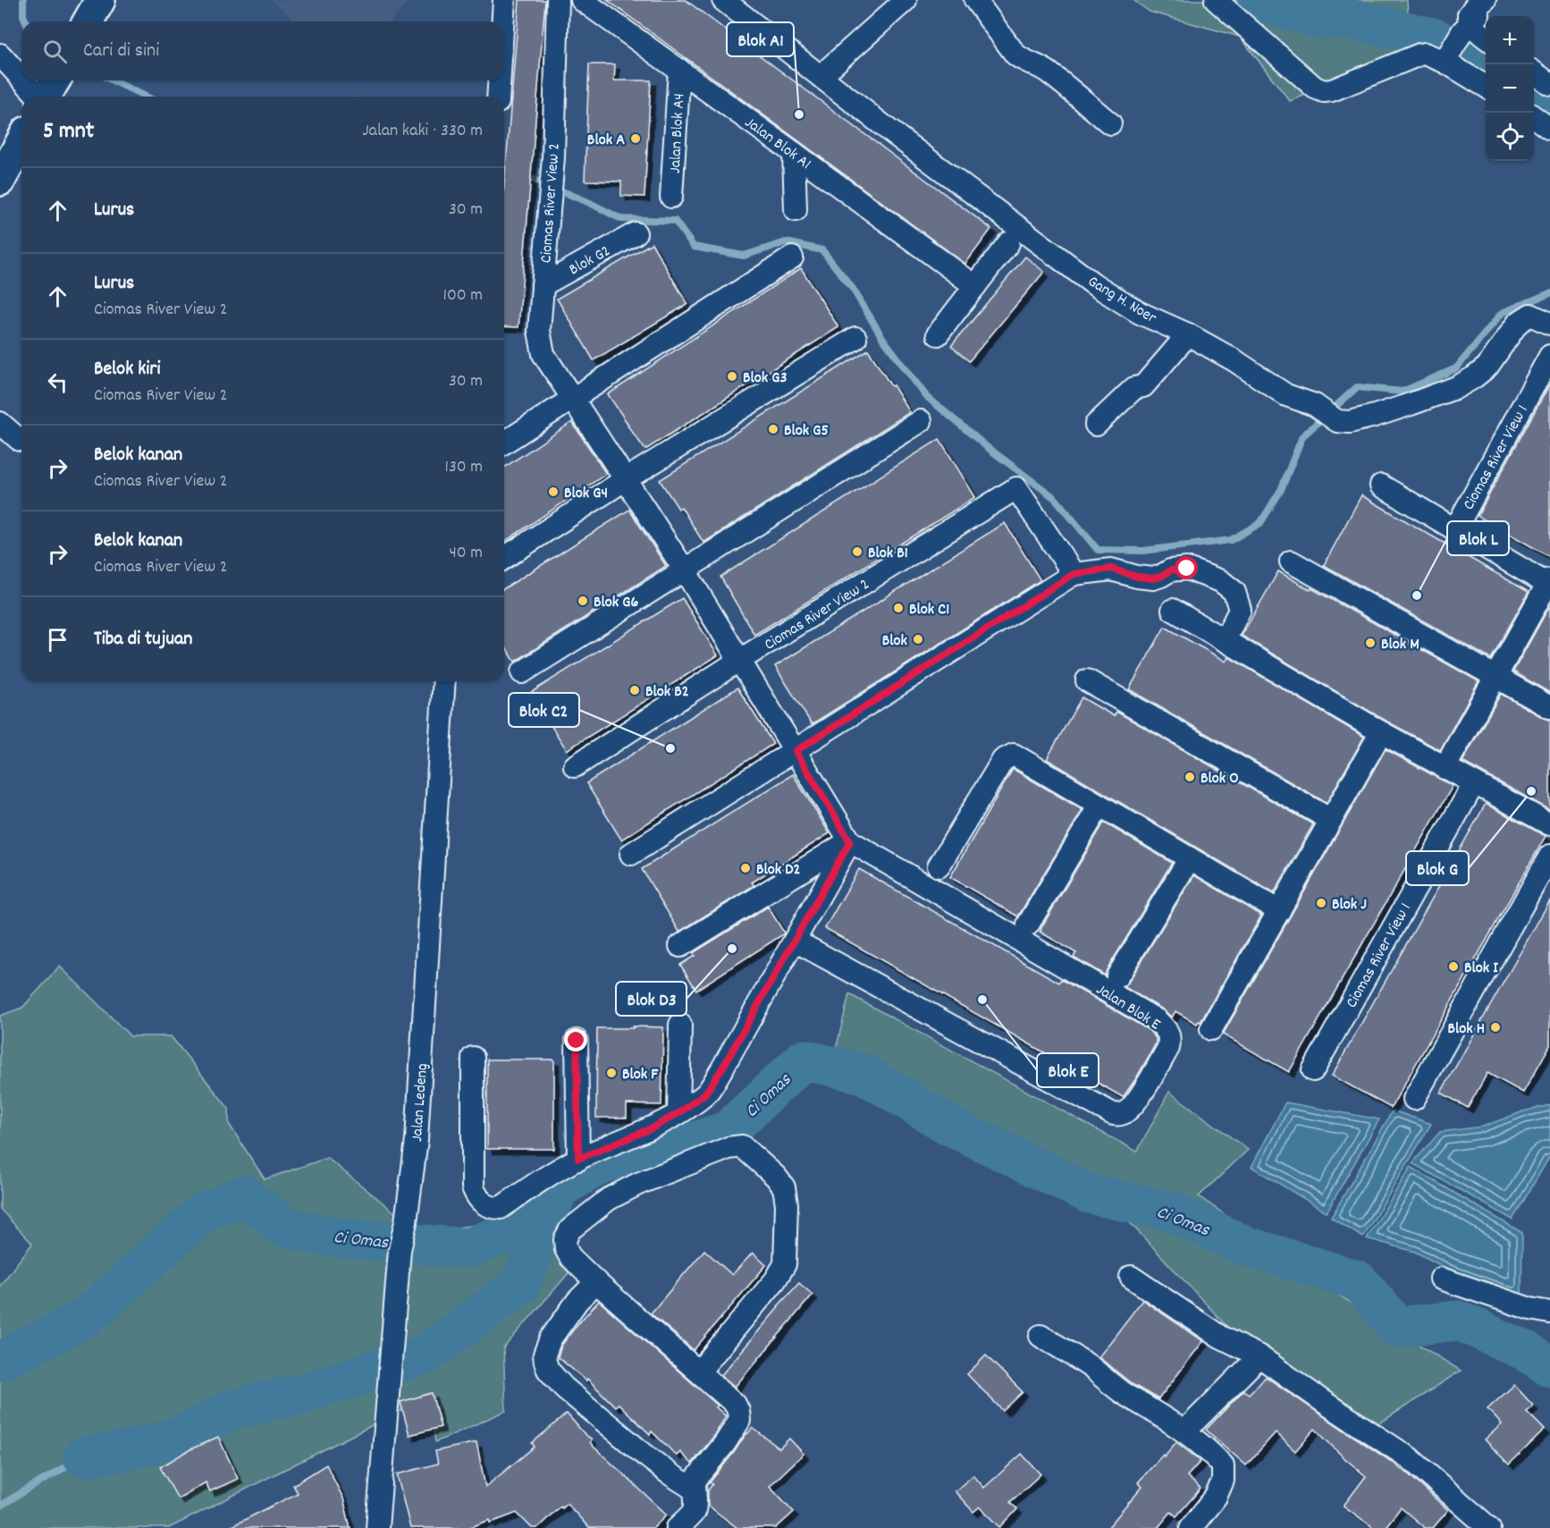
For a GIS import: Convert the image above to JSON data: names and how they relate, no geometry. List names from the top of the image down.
{
  "streets": {
    "street": [
      "Jalan Blok A4",
      "Jalan Blok A1",
      "Ciomas River View 2",
      "Blok G2",
      "Gang H. Noer",
      "Ciomas River View 1",
      "Jalan Blok E",
      "Jalan Ledeng"
    ]
  },
  "crossings": [
    ["Jalan Blok A4", "Jalan Blok A1"],
    ["Ciomas River View 2", "Blok G2"],
    ["Ciomas River View 2", "Jalan Blok E"]
  ],
  "water": ["Ci Omas"],
  "places": [
    "Blok A1",
    "Blok A",
    "Blok G3",
    "Blok G5",
    "Blok G4",
    "Blok B1",
    "Blok L",
    "Blok G6",
    "Blok C1",
    "Blok",
    "Blok M",
    "Blok B2",
    "Blok C2",
    "Blok O",
    "Blok G",
    "Blok D2",
    "Blok J",
    "Blok D3",
    "Blok I",
    "Blok E",
    "Blok H",
    "Blok F"
  ],
  "page": {
    "map_buttons": ["+", "−"],
    "search": "Cari di sini",
    "heading": ["5 mnt", "Jalan kaki · 330 m"],
    "list": [
      ["Lurus", "30 m"],
      ["Lurus", "Ciomas River View 2", "100 m"],
      ["Belok kiri", "Ciomas River View 2", "30 m"],
      ["Belok kanan", "Ciomas River View 2", "130 m"],
      ["Belok kanan", "Ciomas River View 2", "40 m"],
      "Tiba di tujuan"
    ]
  }
}
